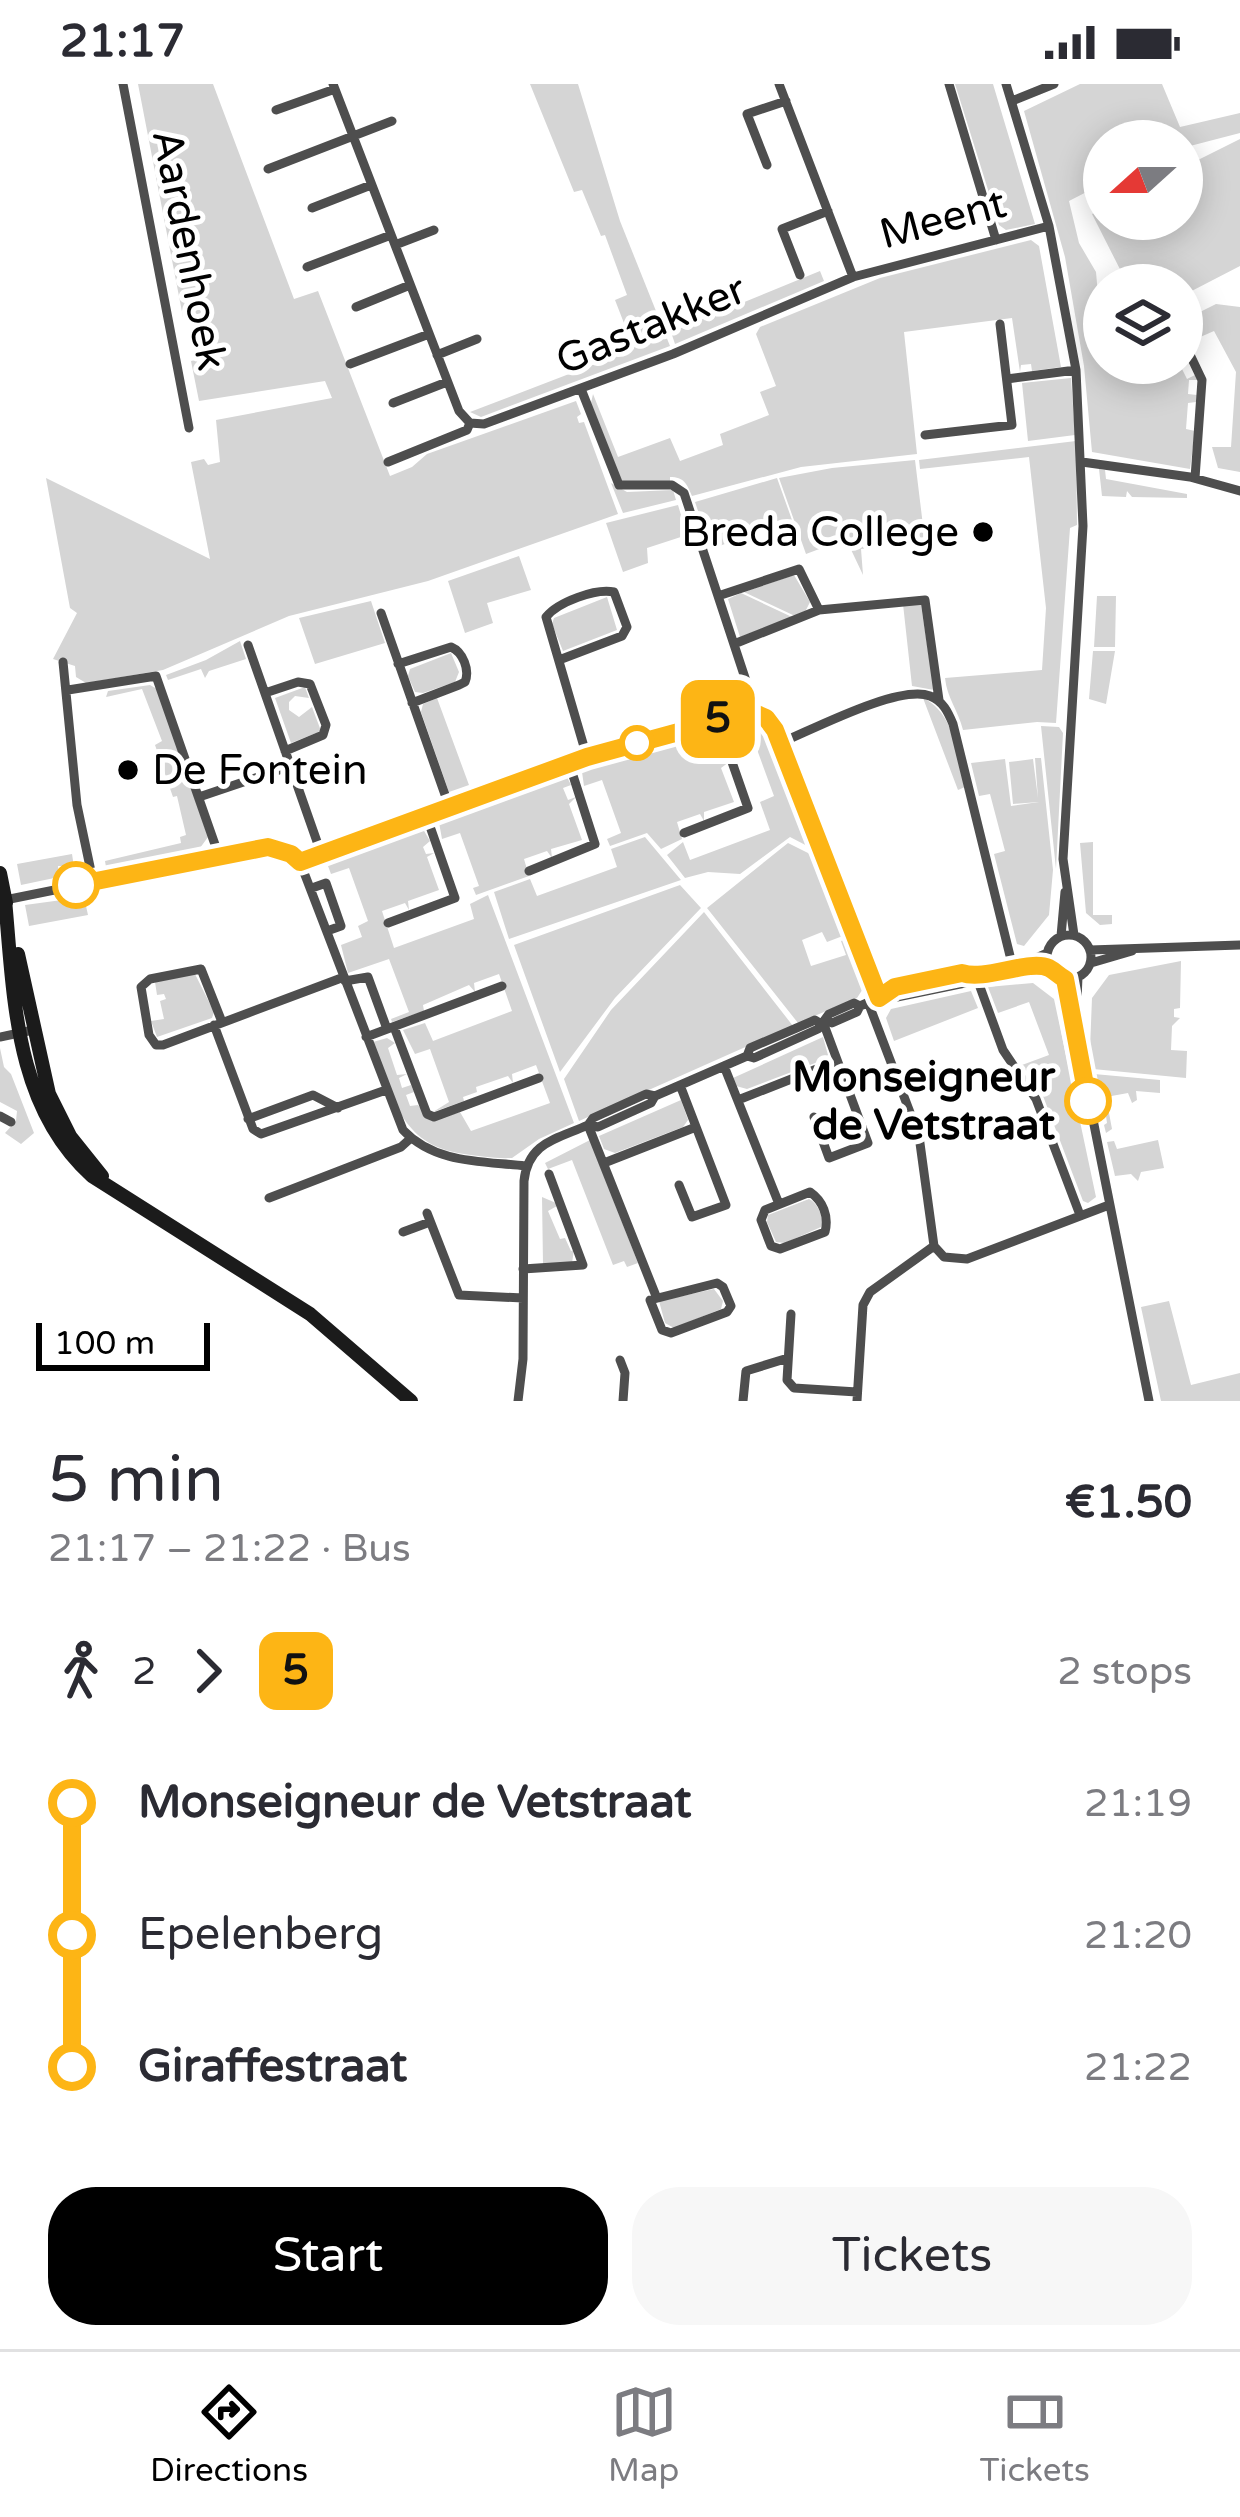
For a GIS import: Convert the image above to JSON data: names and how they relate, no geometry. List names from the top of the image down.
{
  "streets": {
    "street": ["Meent", "Aardenhoek", "Gastakker"]
  },
  "crossings": [
    ["Meent", "Gastakker"]
  ],
  "places": ["Breda College", "De Fontein", "Monseigneur de Vetstraat"],
  "lines": ["bus line 5"],
  "scale_bar": "100 m",
  "north": "left",
  "page": {
    "status": "21:17",
    "on_map": "5",
    "scale": "100 m",
    "heading": ["5 min", "21:17 – 21:22 · Bus", "€1.50"],
    "legs": ["2", "5", "2 stops"],
    "list": [
      {
        "name": "Monseigneur de Vetstraat",
        "value": "21:19"
      },
      {
        "name": "Epelenberg",
        "value": "21:20"
      },
      {
        "name": "Giraffestraat",
        "value": "21:22"
      }
    ],
    "buttons": ["Start", "Tickets"],
    "tabs": ["Directions", "Map", "Tickets"]
  }
}
